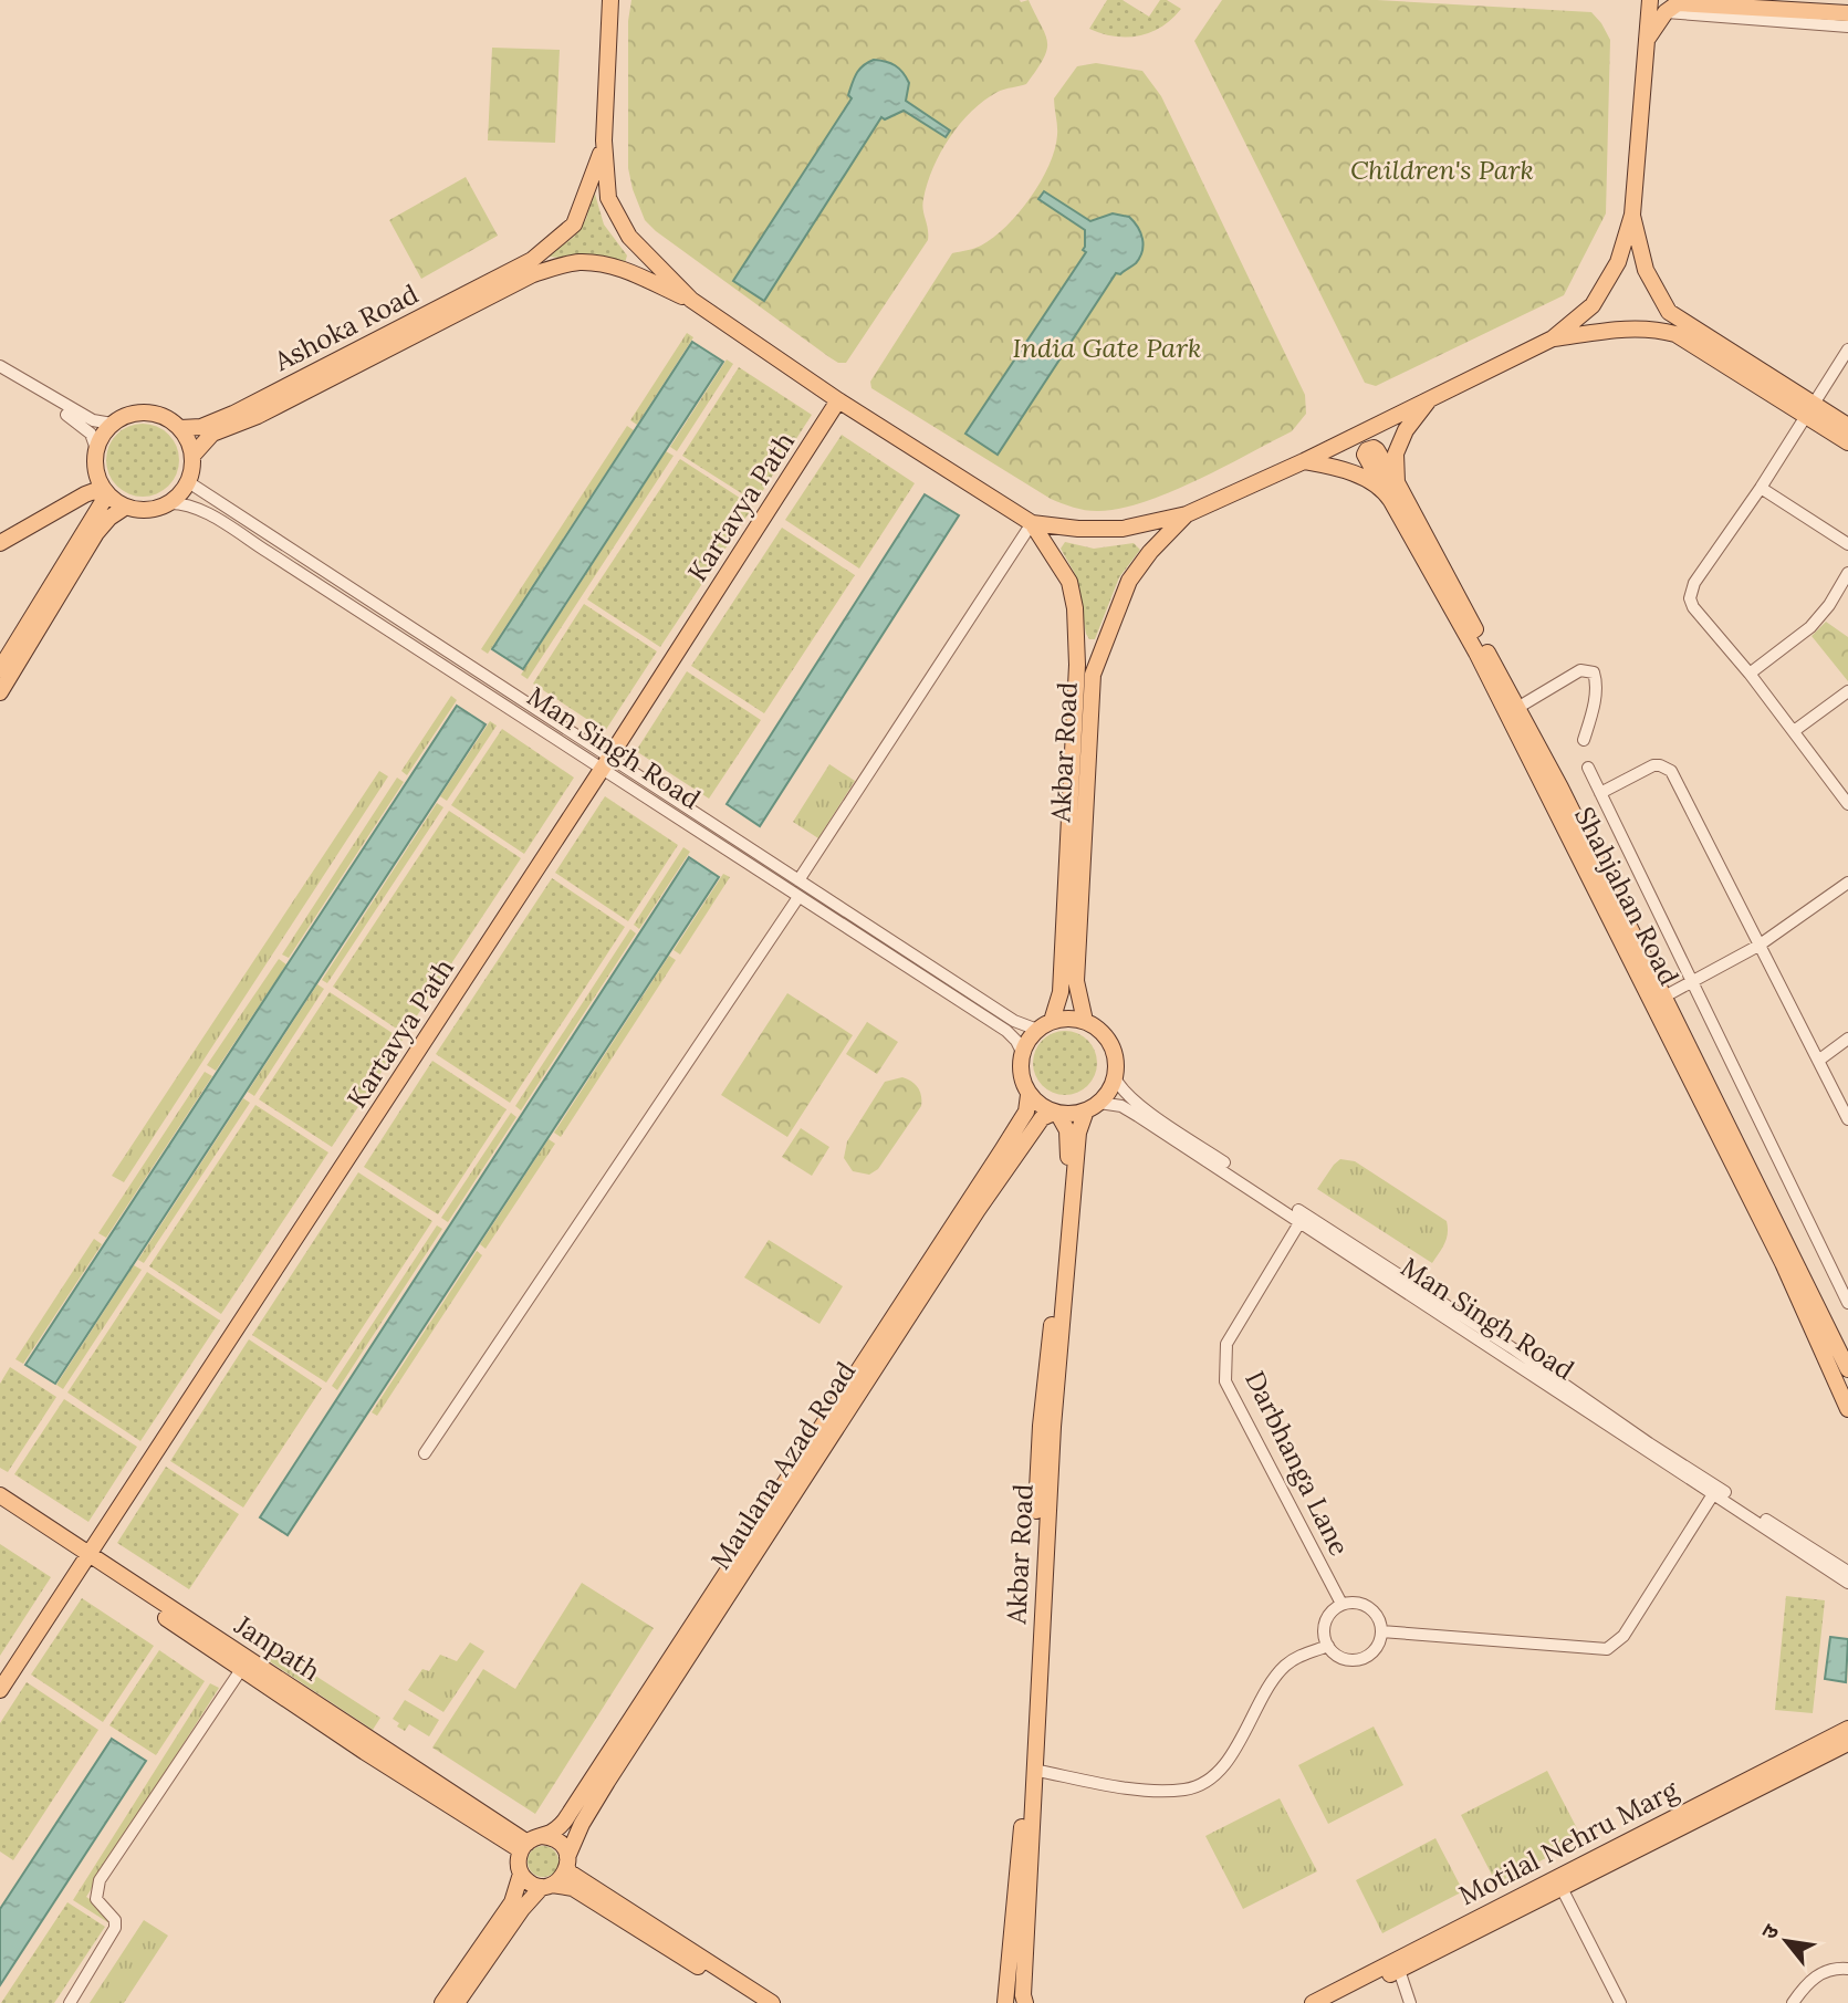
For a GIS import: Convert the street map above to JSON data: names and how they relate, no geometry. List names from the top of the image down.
{
  "streets": {
    "main road": [
      "Ashoka Road",
      "Kartavya Path",
      "Akbar Road",
      "Shahjahan Road",
      "Maulana Azad Road",
      "Janpath",
      "Motilal Nehru Marg"
    ],
    "street": ["Man Singh Road", "Darbhanga Lane"]
  },
  "crossings": [
    ["Ashoka Road", "Man Singh Road"],
    ["Kartavya Path", "Man Singh Road"],
    ["Kartavya Path", "Janpath"],
    ["Man Singh Road", "Akbar Road"],
    ["Man Singh Road", "Darbhanga Lane"],
    ["Man Singh Road", "Maulana Azad Road"],
    ["Akbar Road", "Maulana Azad Road"],
    ["Maulana Azad Road", "Janpath"]
  ],
  "parks": ["Children's Park", "India Gate Park"],
  "north": "top left"
}
